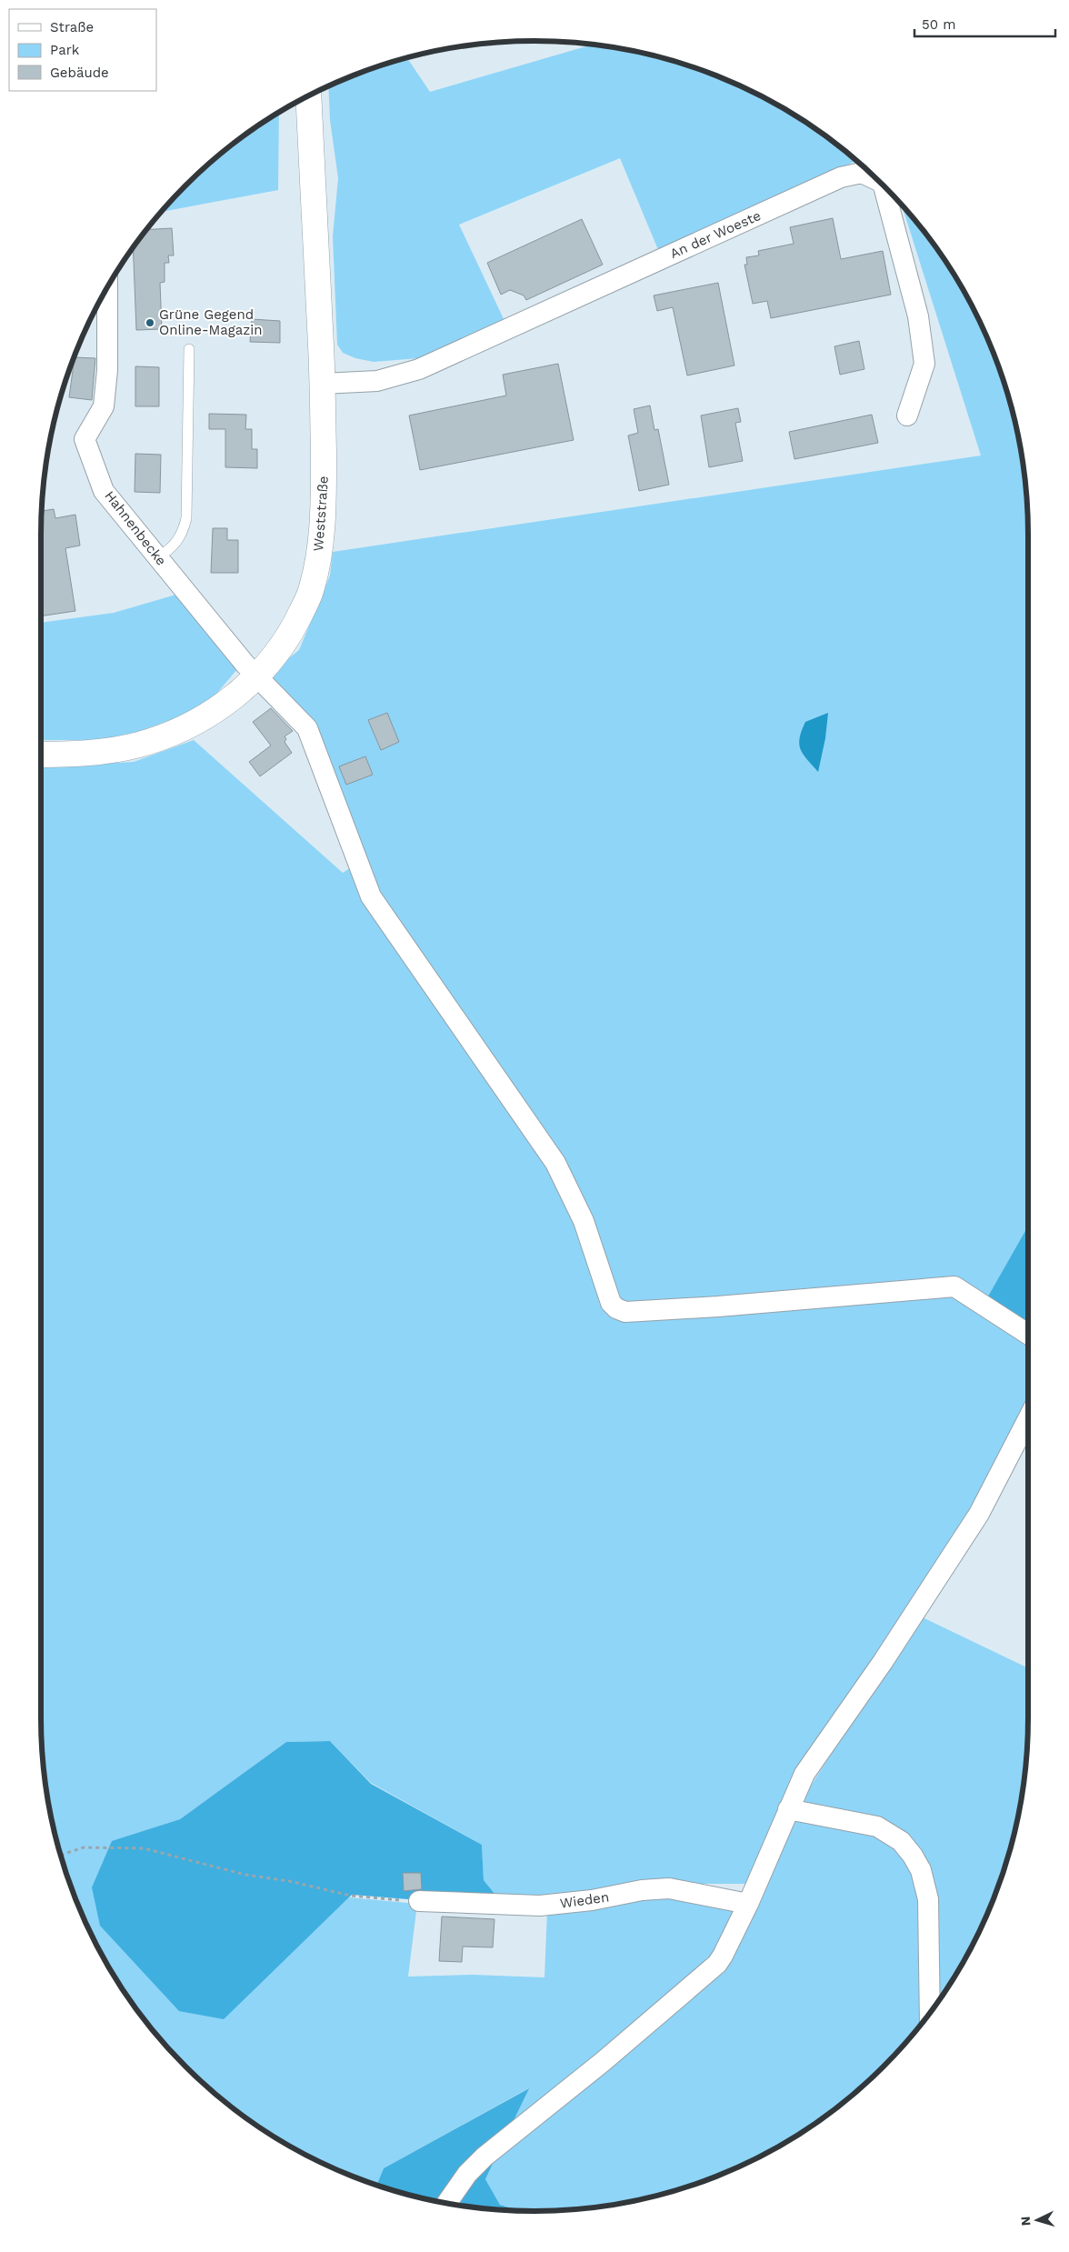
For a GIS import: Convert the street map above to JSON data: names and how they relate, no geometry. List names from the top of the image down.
{
  "streets": {
    "main road": ["Weststraße"],
    "street": ["An der Woeste", "Hahnenbecke", "Wieden"]
  },
  "crossings": [
    ["An der Woeste", "Weststraße"],
    ["Weststraße", "Hahnenbecke"]
  ],
  "places": ["Grüne Gegend Online-Magazin"],
  "legend": ["Straße", "Park", "Gebäude"],
  "scale_bar": "50 m",
  "north": "left"
}
